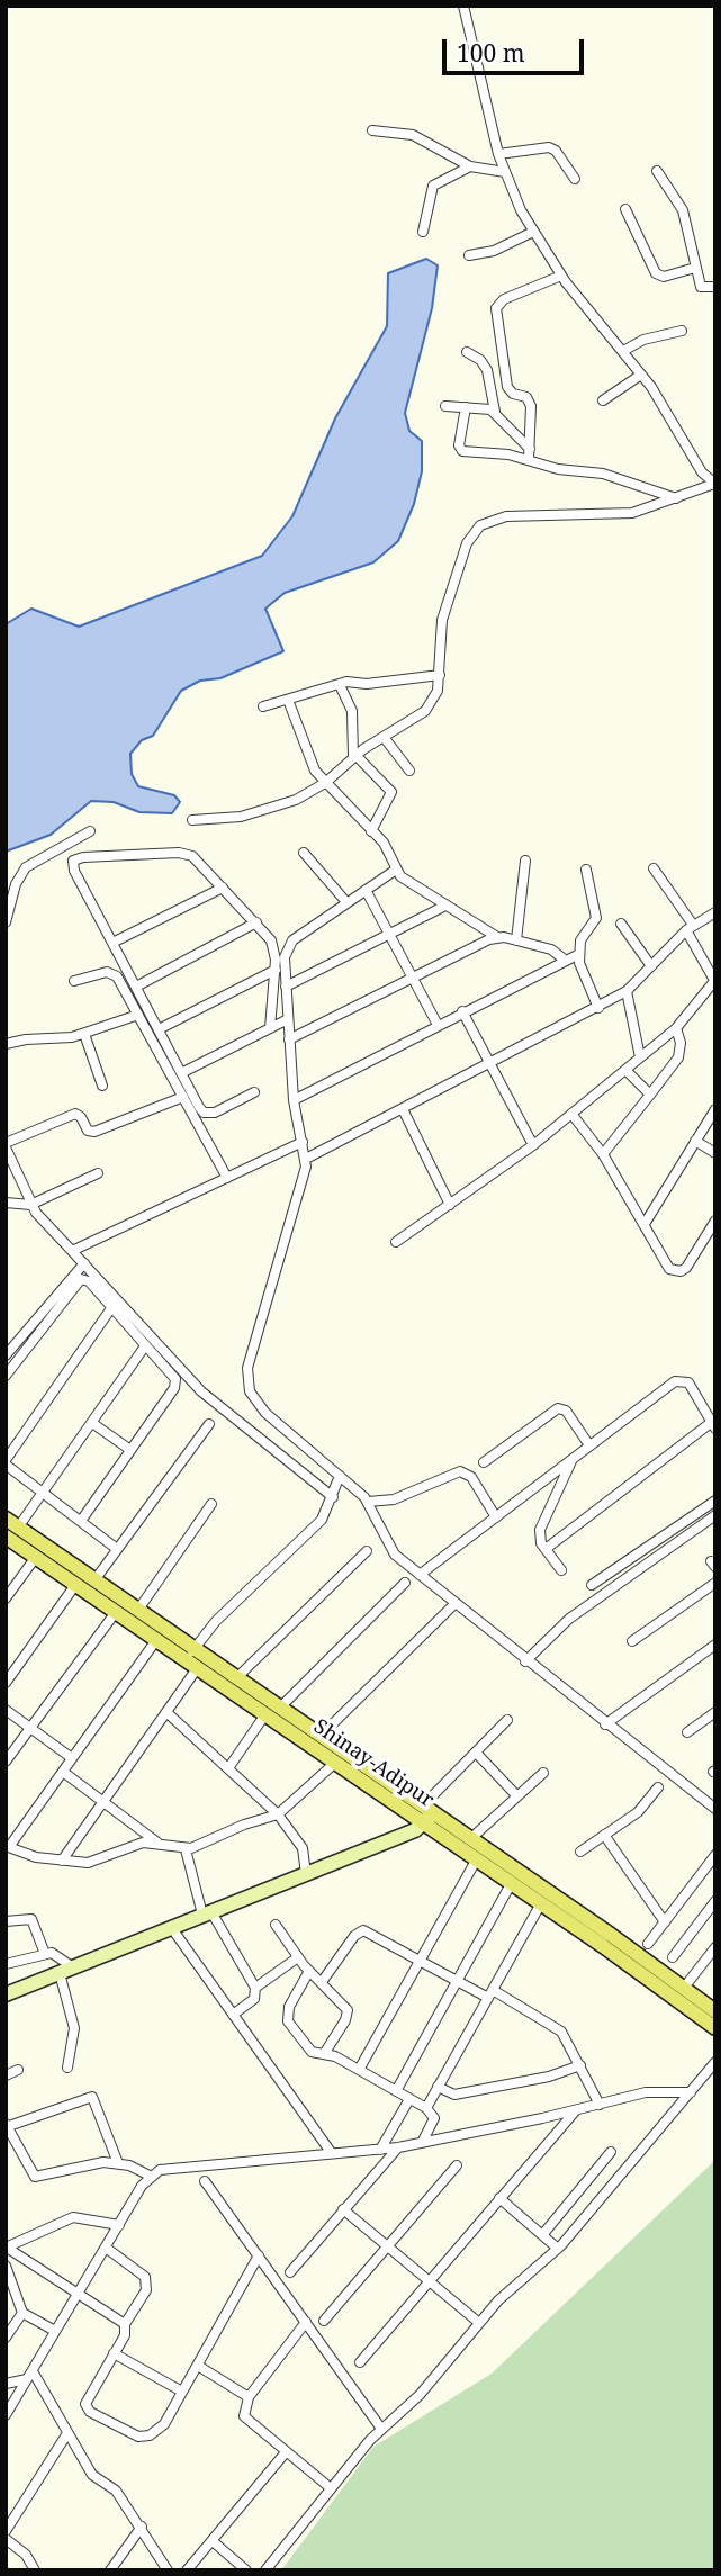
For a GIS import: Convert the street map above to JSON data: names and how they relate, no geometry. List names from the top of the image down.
{
  "streets": {
    "main road": ["Shinay-Adipur"]
  },
  "scale_bar": "100 m"
}
